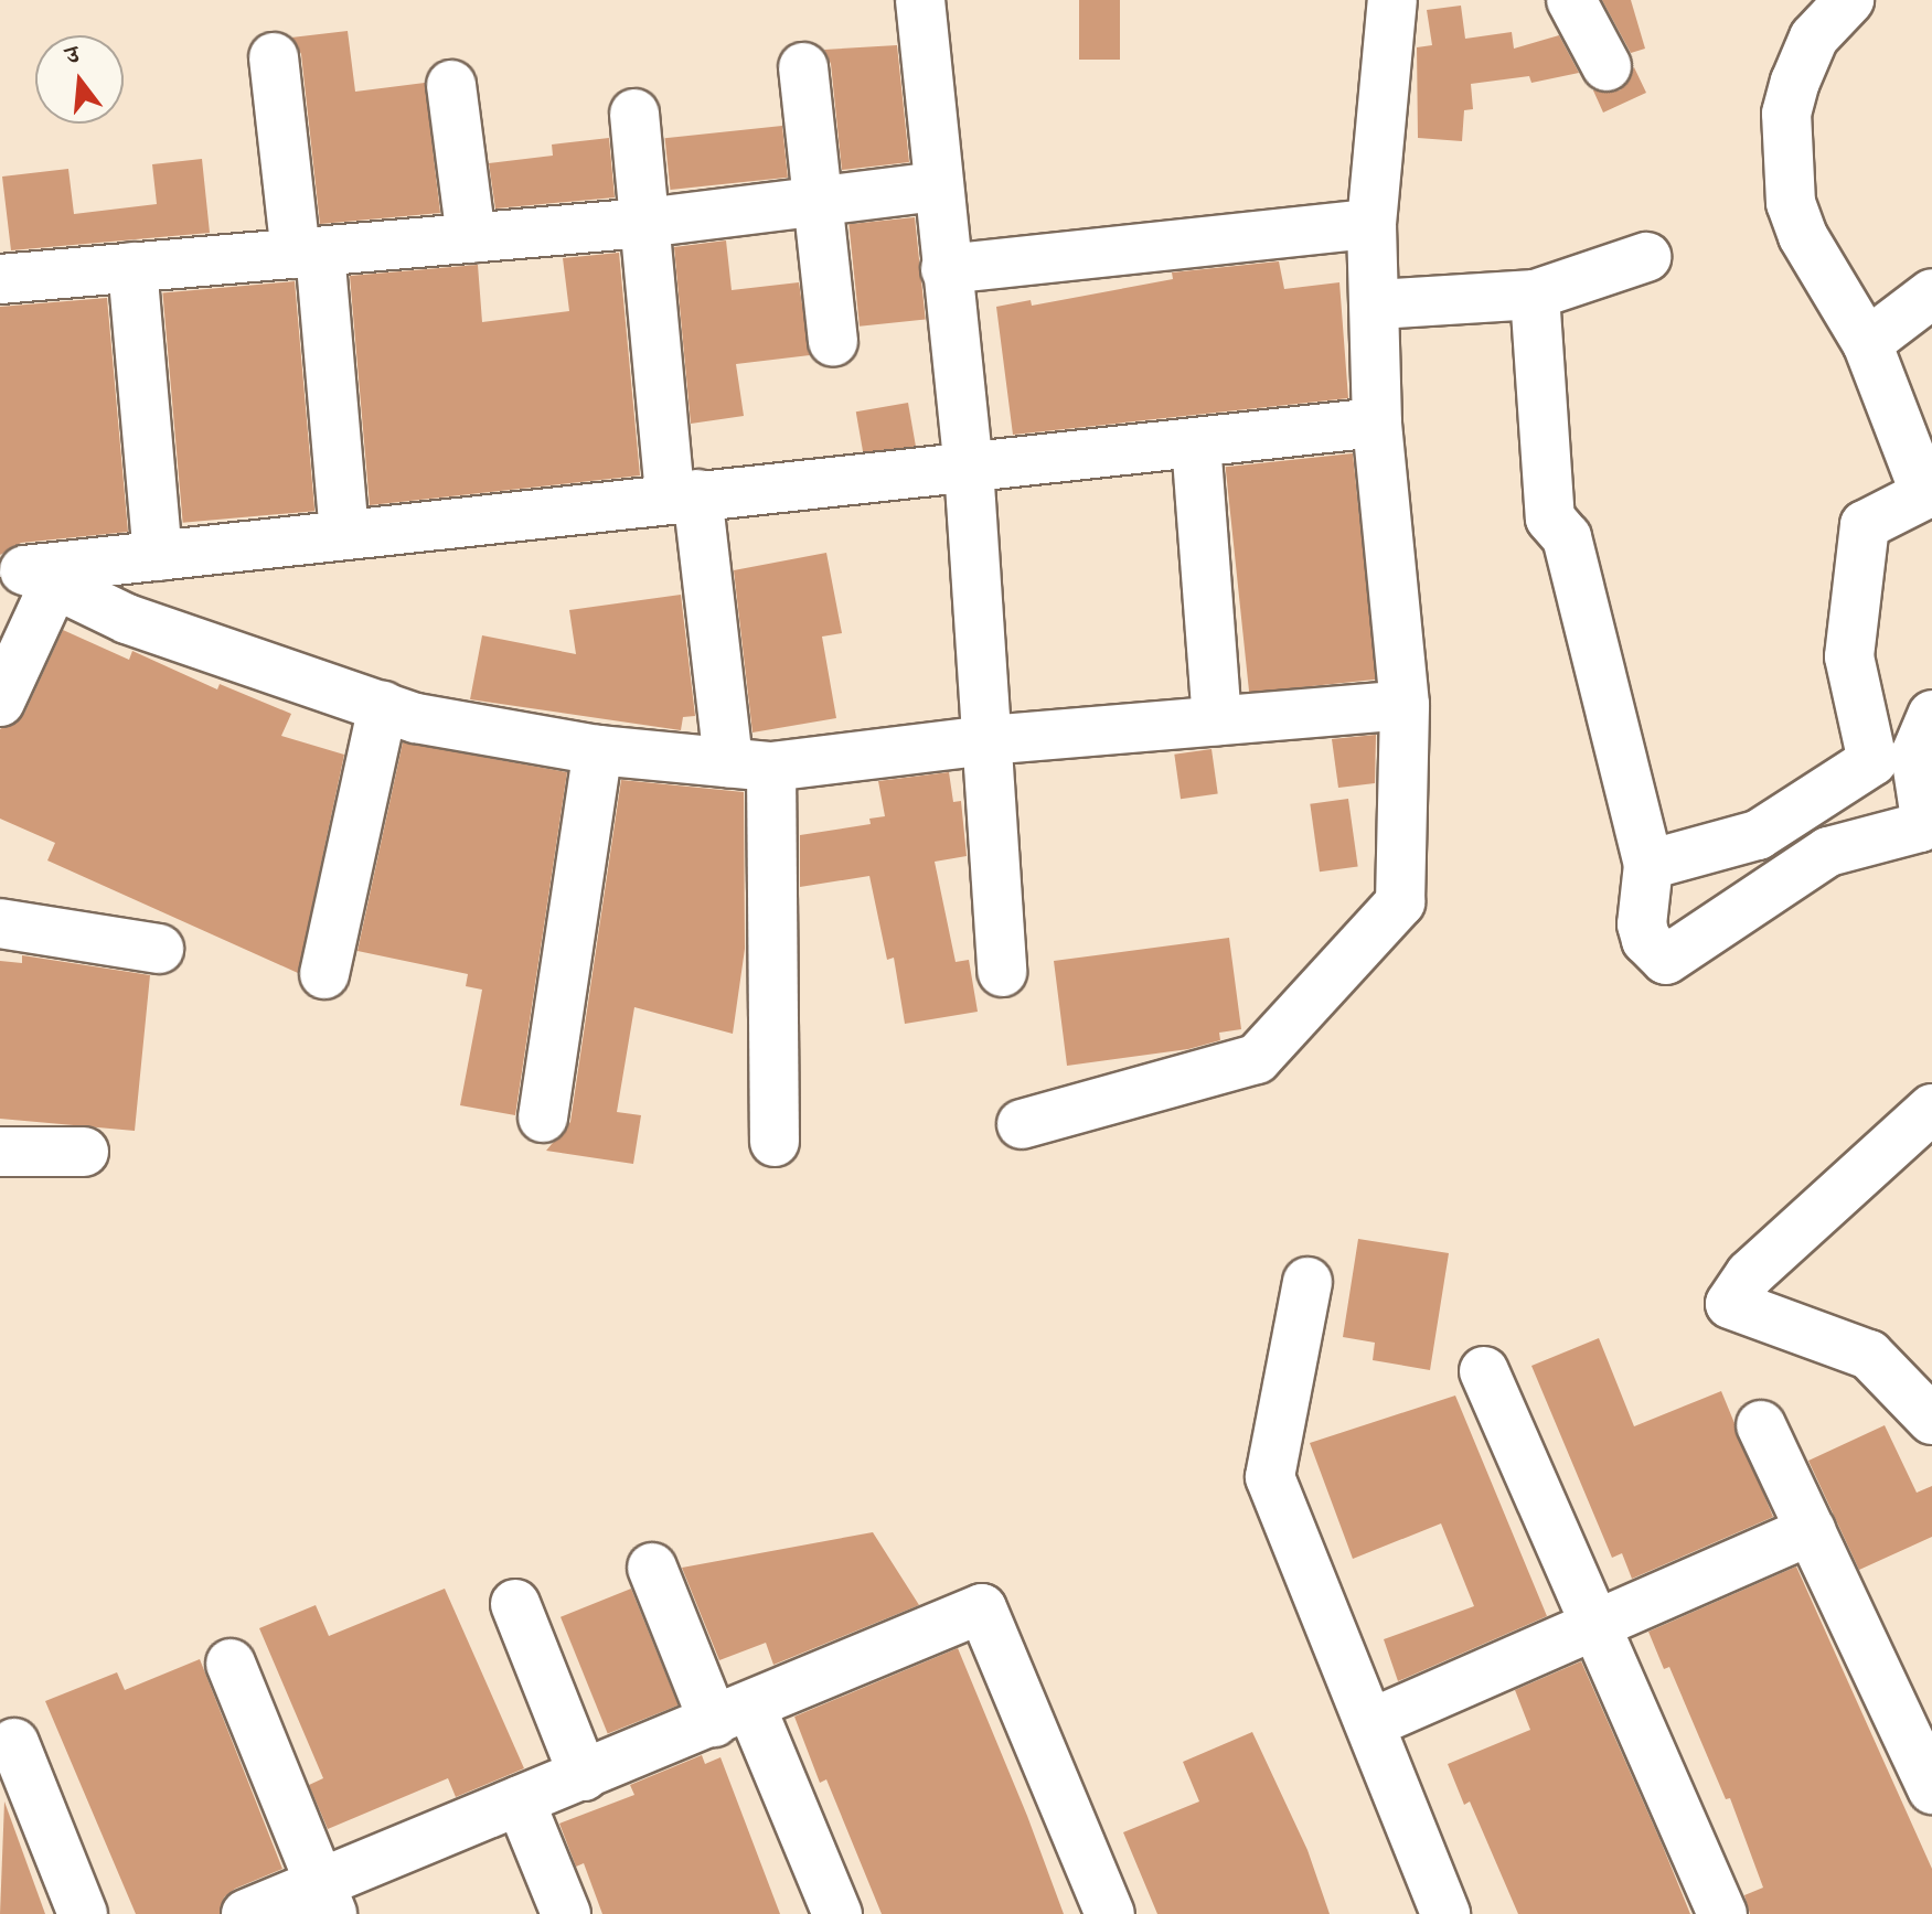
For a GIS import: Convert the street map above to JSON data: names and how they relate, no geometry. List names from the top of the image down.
{
  "north": "top"
}
